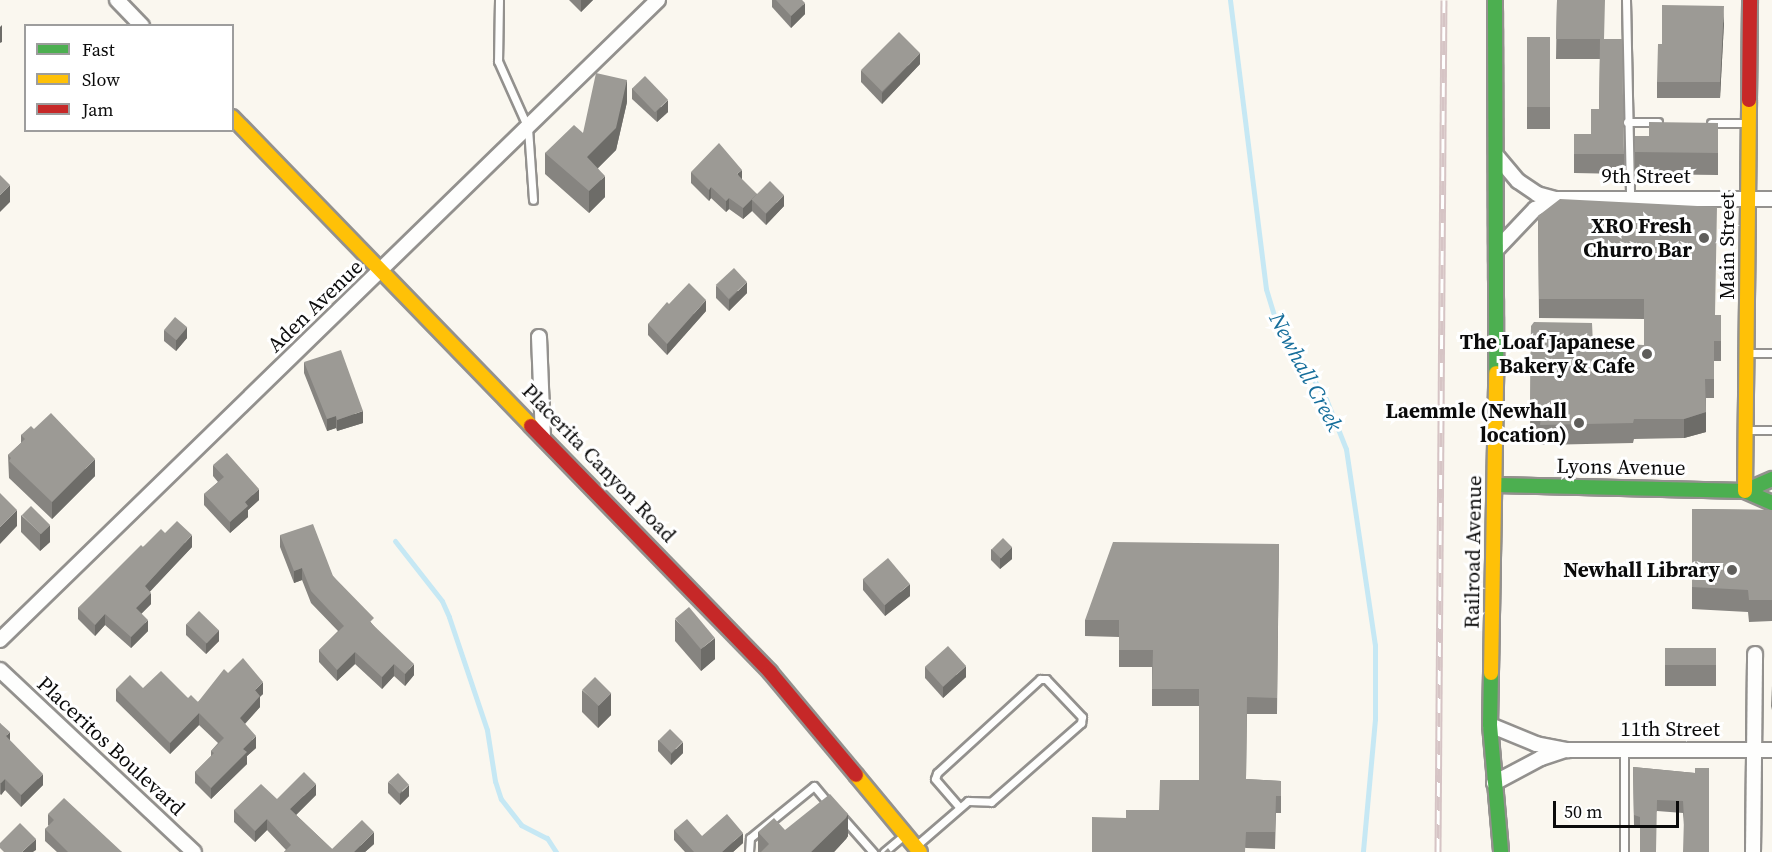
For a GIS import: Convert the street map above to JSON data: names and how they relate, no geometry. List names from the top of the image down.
{
  "streets": {
    "street": [
      "9th Street",
      "Main Street",
      "Aden Avenue",
      "Placerita Canyon Road",
      "Lyons Avenue",
      "Railroad Avenue",
      "11th Street",
      "Placeritos Boulevard"
    ]
  },
  "crossings": [
    ["9th Street", "Main Street"],
    ["9th Street", "Railroad Avenue"],
    ["Main Street", "Lyons Avenue"],
    ["Aden Avenue", "Placerita Canyon Road"],
    ["Lyons Avenue", "Railroad Avenue"],
    ["Railroad Avenue", "11th Street"]
  ],
  "water": ["Newhall Creek"],
  "places": [
    "XRO Fresh Churro Bar",
    "The Loaf Japanese Bakery & Cafe",
    "Laemmle (Newhall location)",
    "Newhall Library"
  ],
  "legend": ["Fast", "Slow", "Jam"],
  "scale_bar": "50 m"
}
